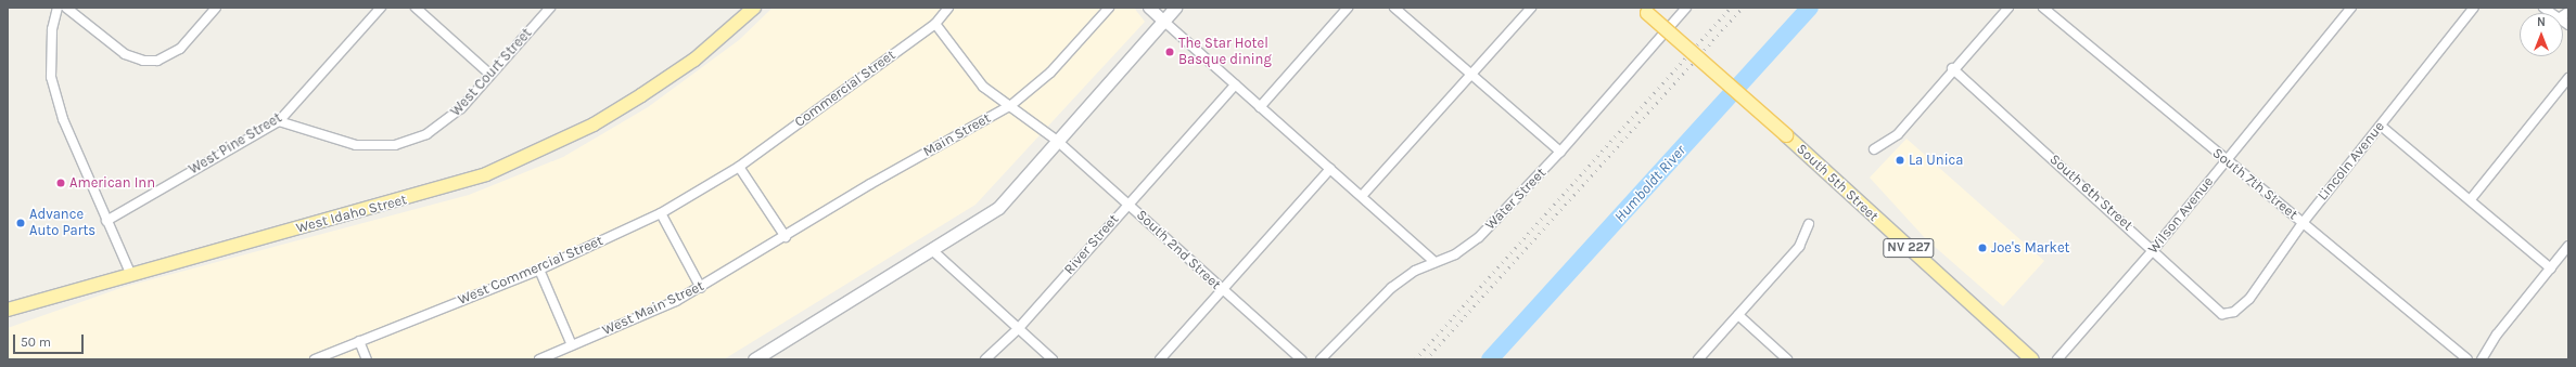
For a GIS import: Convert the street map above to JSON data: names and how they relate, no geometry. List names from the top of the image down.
{
  "streets": {
    "main road": ["South 5th Street", "West Idaho Street", "NV 227"],
    "street": [
      "West Court Street",
      "Commercial Street",
      "Main Street",
      "West Pine Street",
      "Lincoln Avenue",
      "South 7th Street",
      "South 6th Street",
      "Water Street",
      "Wilson Avenue",
      "River Street",
      "South 2nd Street",
      "West Commercial Street",
      "West Main Street"
    ]
  },
  "crossings": [
    ["West Court Street", "West Pine Street"],
    ["Commercial Street", "South 2nd Street"],
    ["Commercial Street", "West Commercial Street"],
    ["Main Street", "South 2nd Street"],
    ["Main Street", "West Main Street"],
    ["Lincoln Avenue", "South 7th Street"],
    ["Lincoln Avenue", "South 6th Street"],
    ["South 7th Street", "Wilson Avenue"],
    ["South 6th Street", "Wilson Avenue"],
    ["River Street", "South 2nd Street"]
  ],
  "water": ["Humboldt River"],
  "places": [
    "The Star Hotel Basque dining",
    "La Unica",
    "American Inn",
    "Advance Auto Parts",
    "Joe's Market"
  ],
  "scale_bar": "50 m",
  "north": "top"
}
